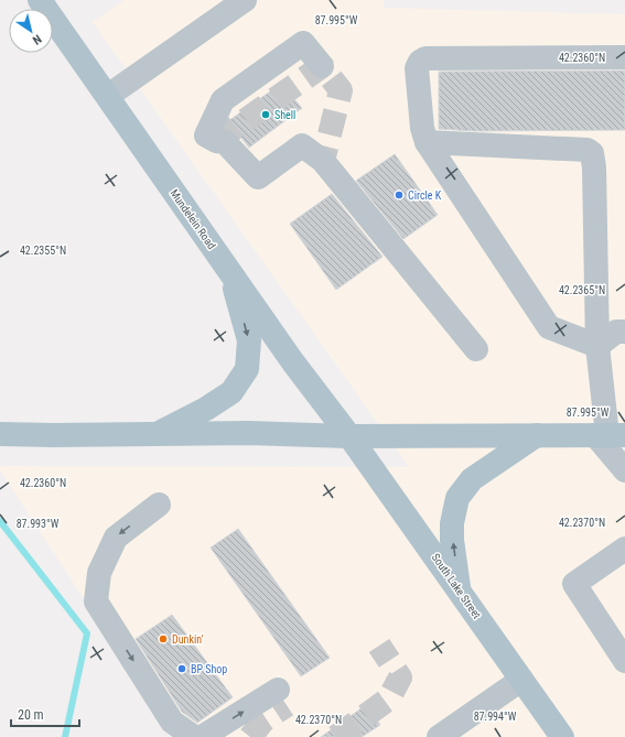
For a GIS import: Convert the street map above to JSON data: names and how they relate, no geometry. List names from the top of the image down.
{
  "streets": {
    "main road": ["Mundelein Road", "South Lake Street"]
  },
  "crossings": [
    ["Mundelein Road", "South Lake Street"]
  ],
  "places": [
    "Shell",
    "Circle K",
    "Dunkin'",
    "BP Shop"
  ],
  "scale_bar": "20 m",
  "north": "bottom right",
  "coordinates": [
    "87.995°W",
    "42.2360°N",
    "42.2355°N",
    "42.2365°N",
    "42.2370°N",
    "87.993°W",
    "87.994°W"
  ]
}
